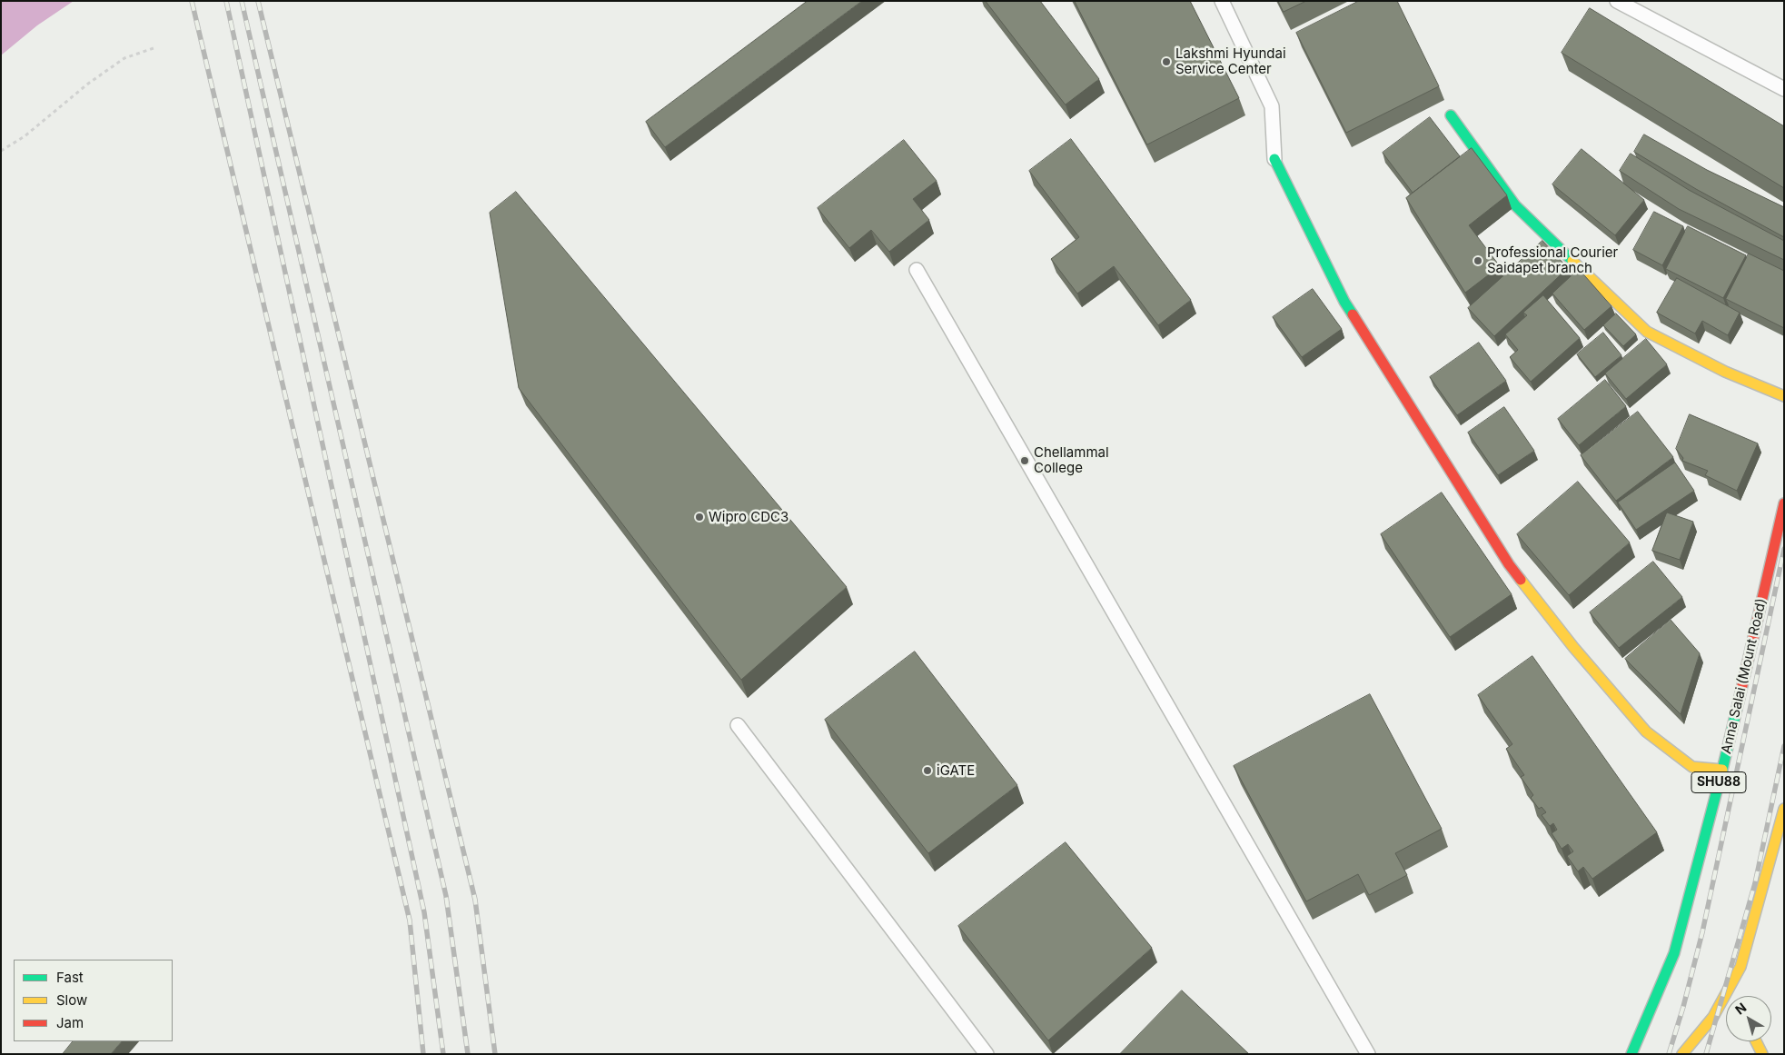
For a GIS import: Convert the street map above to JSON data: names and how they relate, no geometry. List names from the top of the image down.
{
  "streets": {
    "street": ["Anna Salai (Mount Road)", "SHU88"]
  },
  "places": [
    "Lakshmi Hyundai Service Center",
    "Professional Courier Saidapet branch",
    "Chellammal College",
    "Wipro CDC3",
    "iGATE"
  ],
  "legend": ["Fast", "Slow", "Jam"],
  "north": "top left"
}
